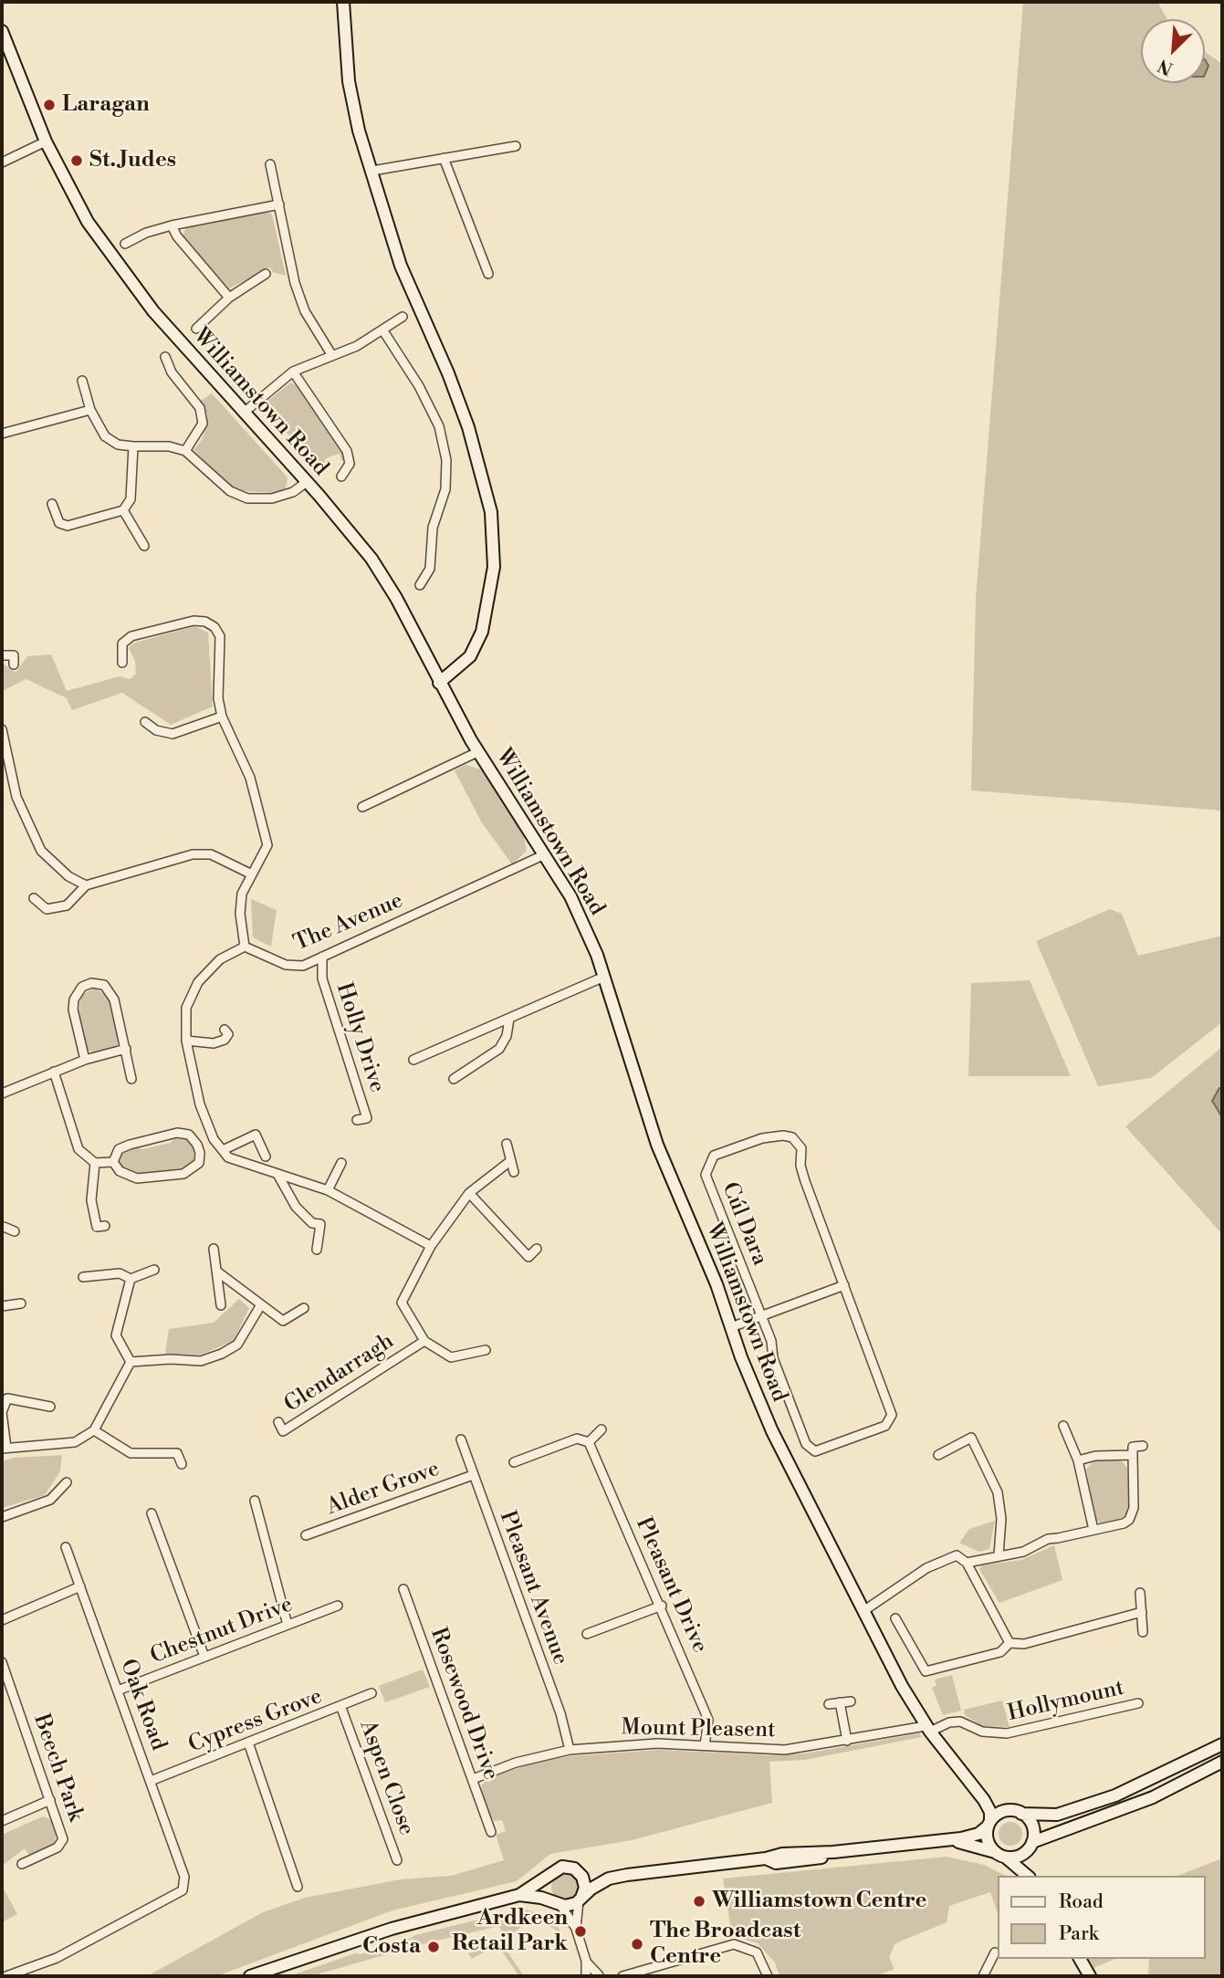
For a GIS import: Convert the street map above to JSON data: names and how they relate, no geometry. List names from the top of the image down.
{
  "streets": {
    "street": [
      "Williamstown Road",
      "The Avenue",
      "Holly Drive",
      "Cúl Dara",
      "Glendarragh",
      "Alder Grove",
      "Pleasant Drive",
      "Pleasant Avenue",
      "Chestnut Drive",
      "Hollymount",
      "Rosewood Drive",
      "Oak Road",
      "Cypress Grove",
      "Mount Pleasent",
      "Beech Park",
      "Aspen Close"
    ]
  },
  "crossings": [
    ["Williamstown Road", "The Avenue"],
    ["Williamstown Road", "Hollymount"],
    ["Williamstown Road", "Mount Pleasent"],
    ["The Avenue", "Holly Drive"],
    ["Alder Grove", "Pleasant Avenue"],
    ["Pleasant Drive", "Mount Pleasent"],
    ["Pleasant Avenue", "Mount Pleasent"],
    ["Chestnut Drive", "Oak Road"],
    ["Hollymount", "Mount Pleasent"],
    ["Rosewood Drive", "Mount Pleasent"],
    ["Oak Road", "Cypress Grove"],
    ["Cypress Grove", "Aspen Close"]
  ],
  "places": [
    "Laragan",
    "St. Judes",
    "Williamstown Centre",
    "Ardkeen Retail Park",
    "The Broadcast Centre",
    "Costa"
  ],
  "legend": ["Road", "Park"],
  "north": "bottom left"
}
